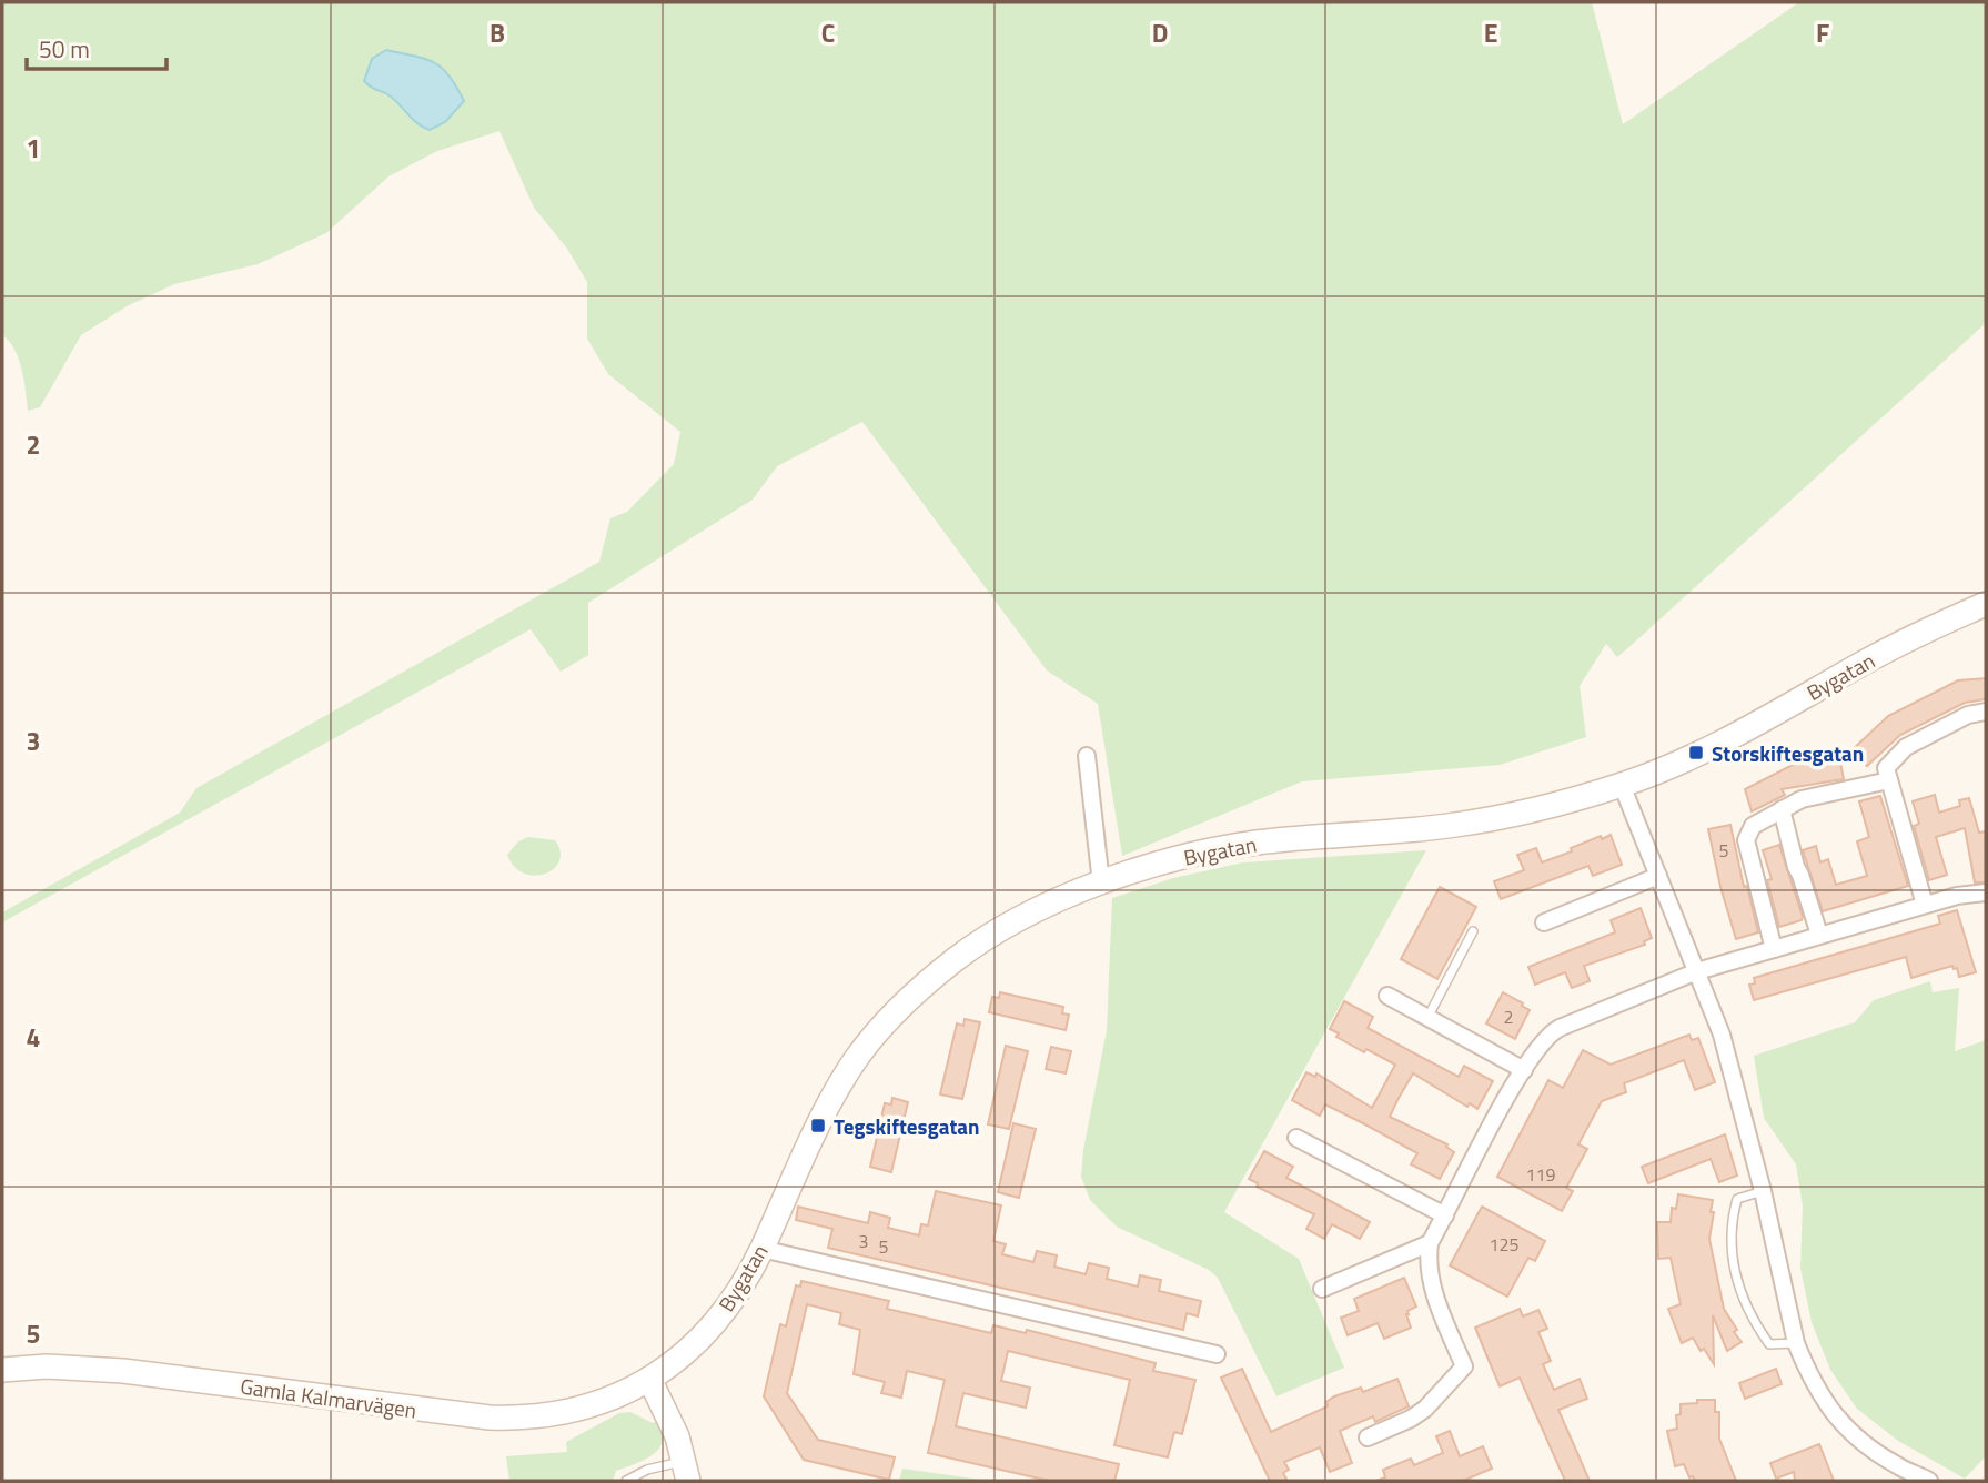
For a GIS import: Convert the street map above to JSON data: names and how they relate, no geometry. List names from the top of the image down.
{
  "streets": {
    "street": ["Bygatan", "Gamla Kalmarvägen"]
  },
  "crossings": [
    ["Bygatan", "Gamla Kalmarvägen"]
  ],
  "places": {
    "transit": ["Storskiftesgatan", "Tegskiftesgatan"]
  },
  "house_numbers": [
    "5",
    "2",
    "119",
    "3",
    "125",
    "5"
  ],
  "scale_bar": "50 m",
  "grid": {
    "columns": [
      "B",
      "C",
      "D",
      "E",
      "F"
    ],
    "rows": [
      "1",
      "2",
      "3",
      "4",
      "5"
    ]
  }
}
